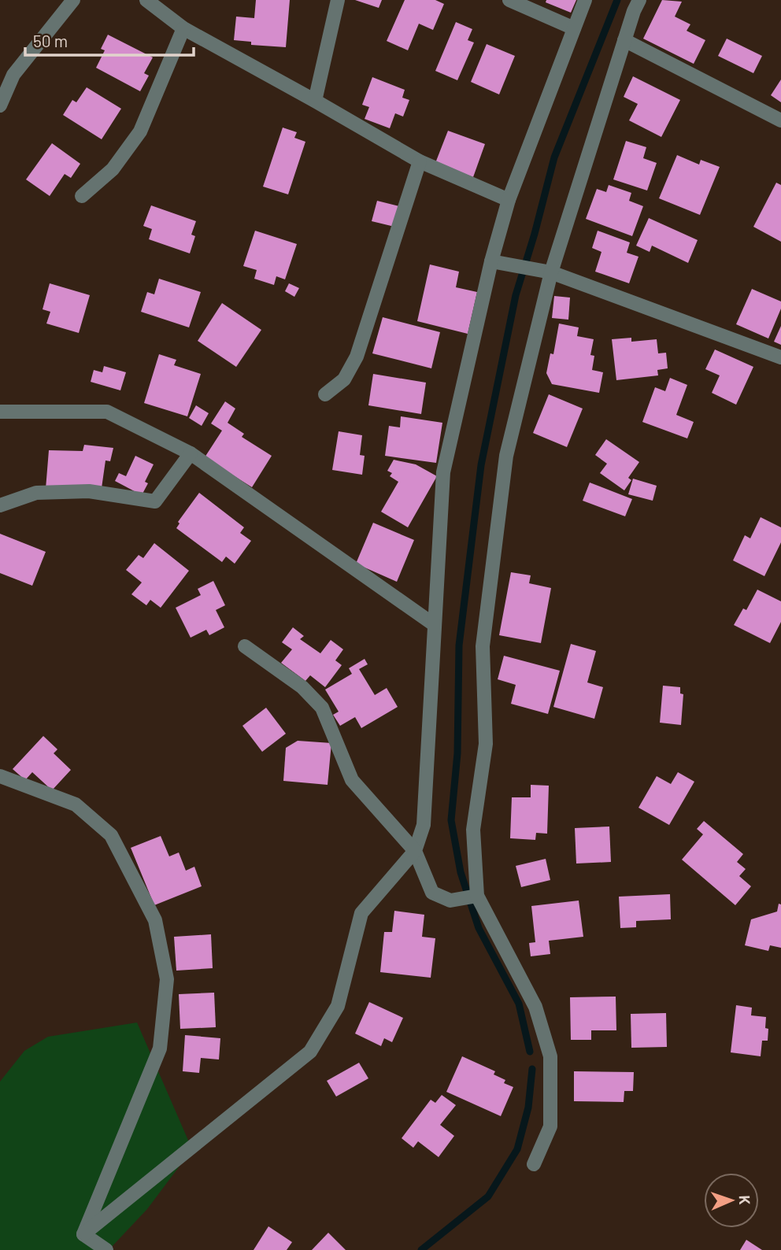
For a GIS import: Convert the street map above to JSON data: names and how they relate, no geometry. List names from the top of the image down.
{
  "scale_bar": "50 m",
  "north": "right"
}
